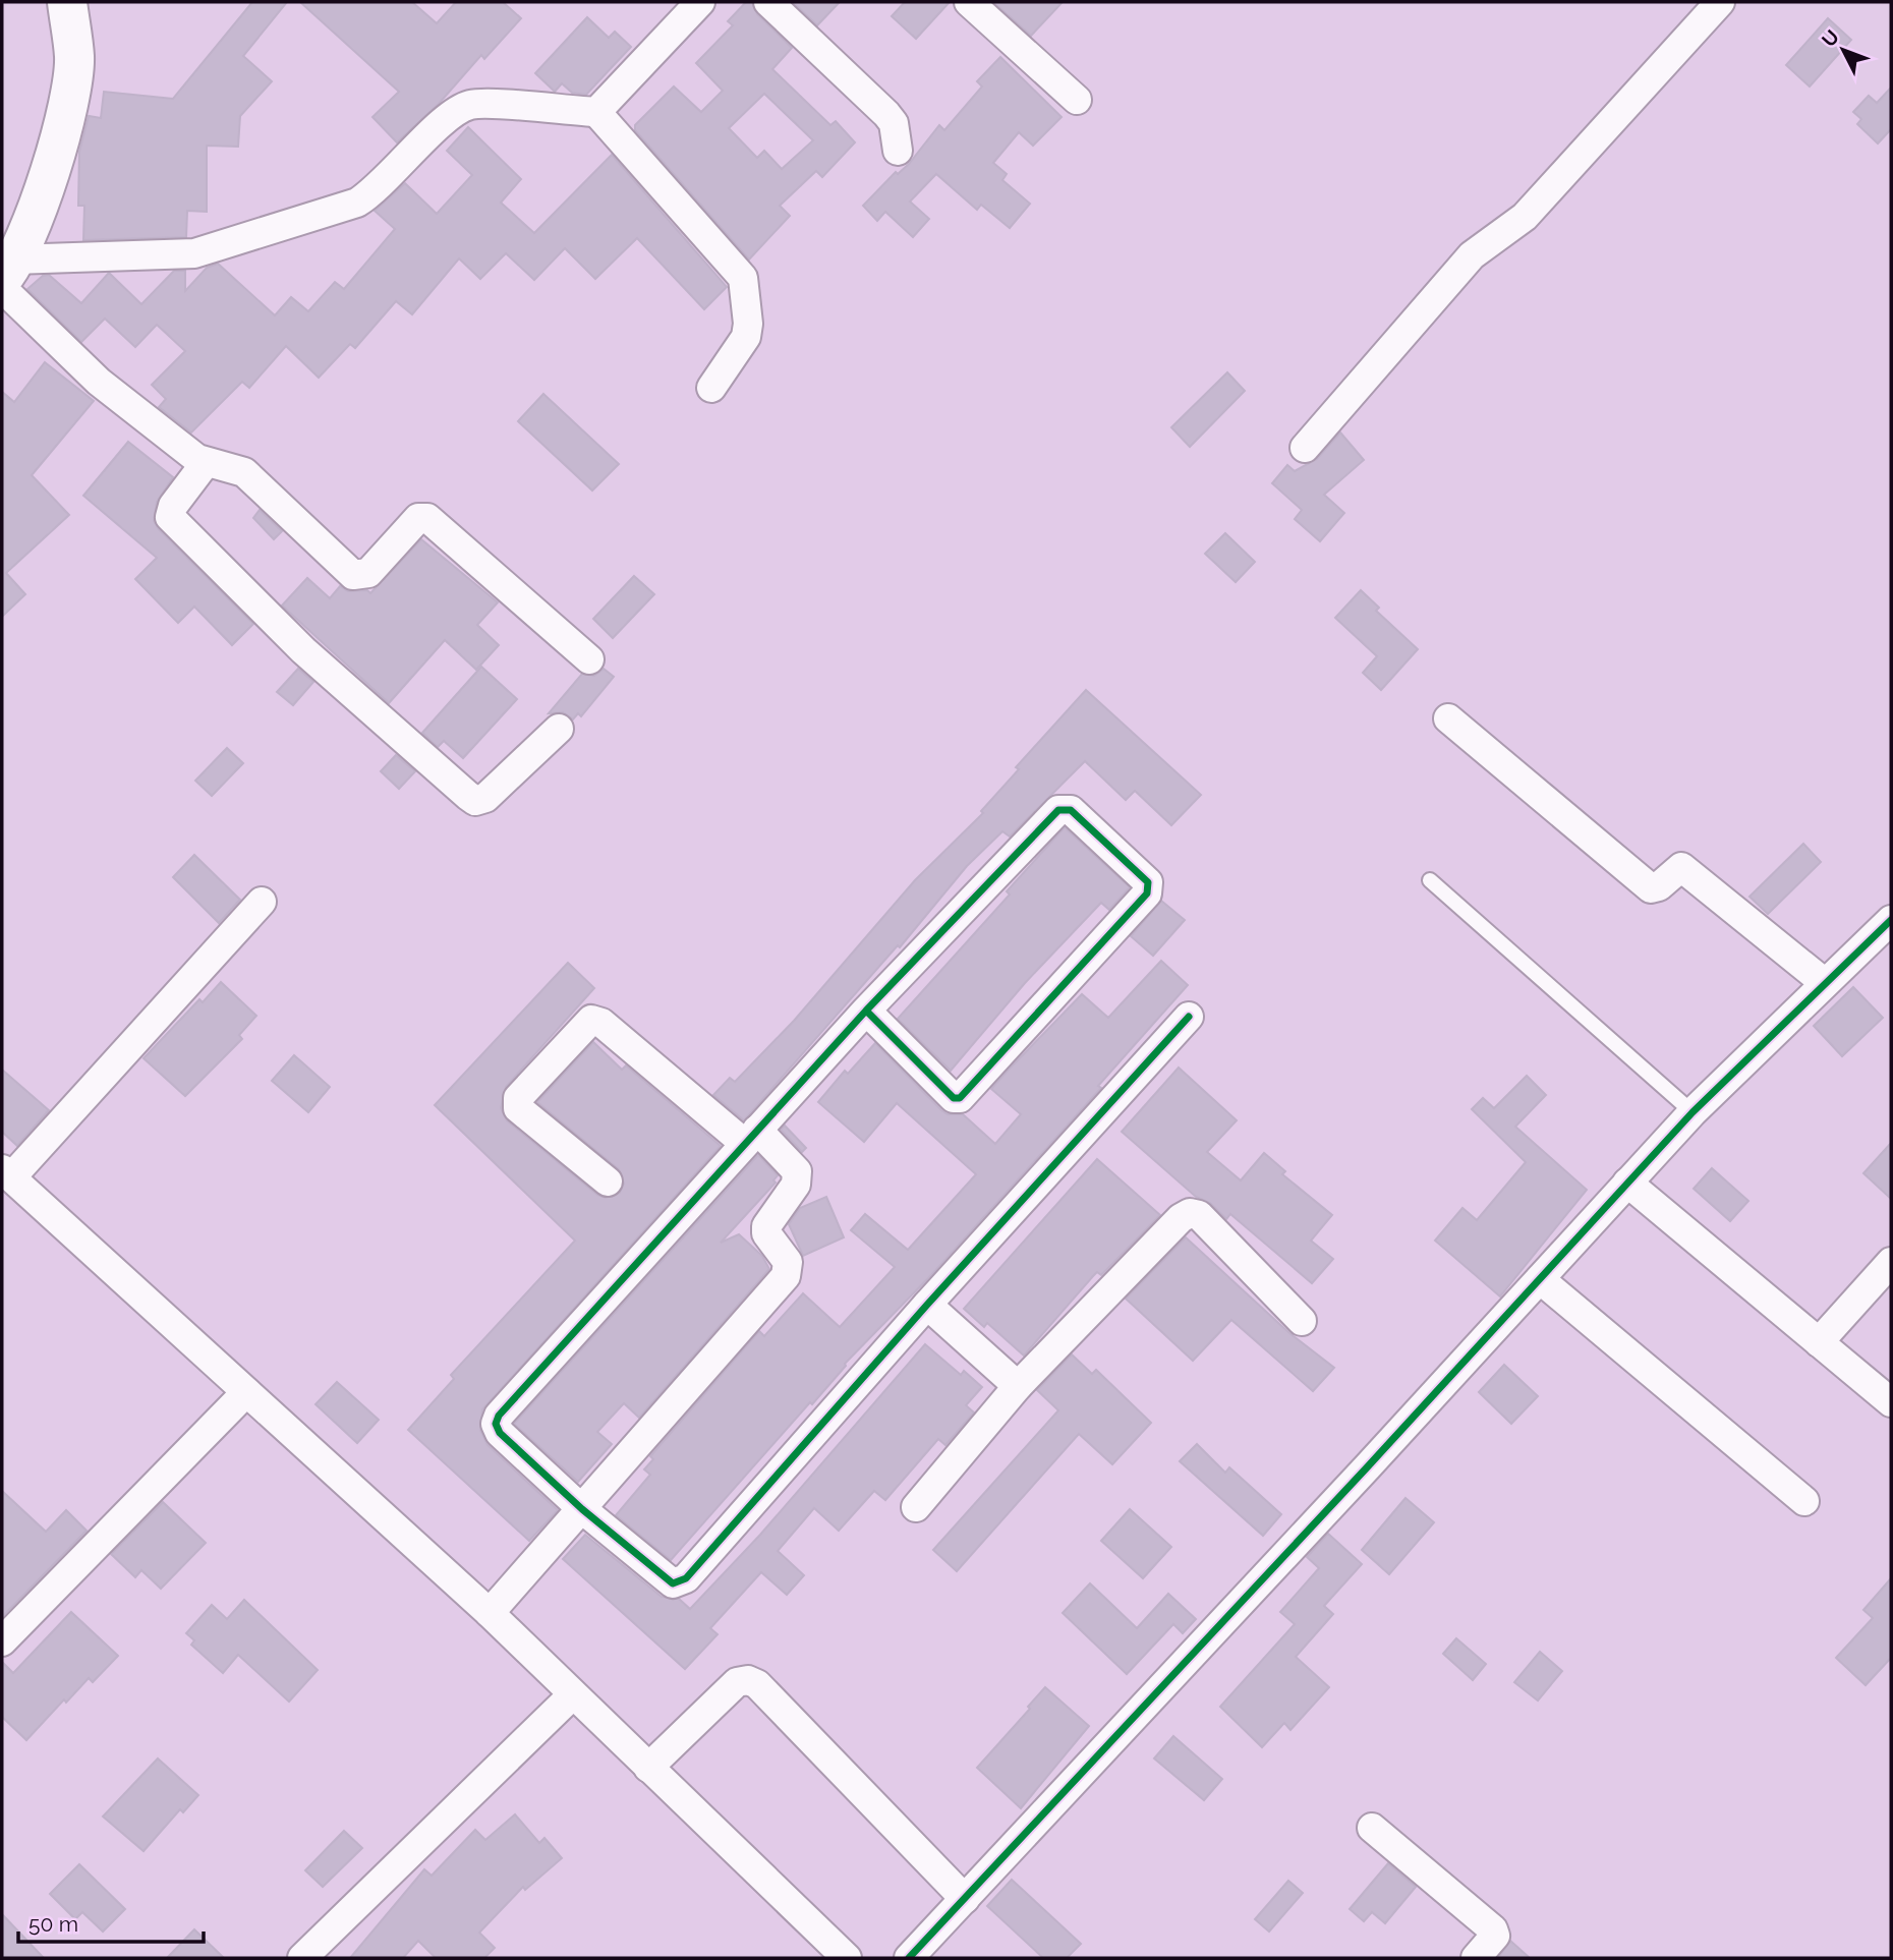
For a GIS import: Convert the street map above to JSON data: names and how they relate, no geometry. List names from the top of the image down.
{
  "scale_bar": "50 m",
  "north": "top left"
}
